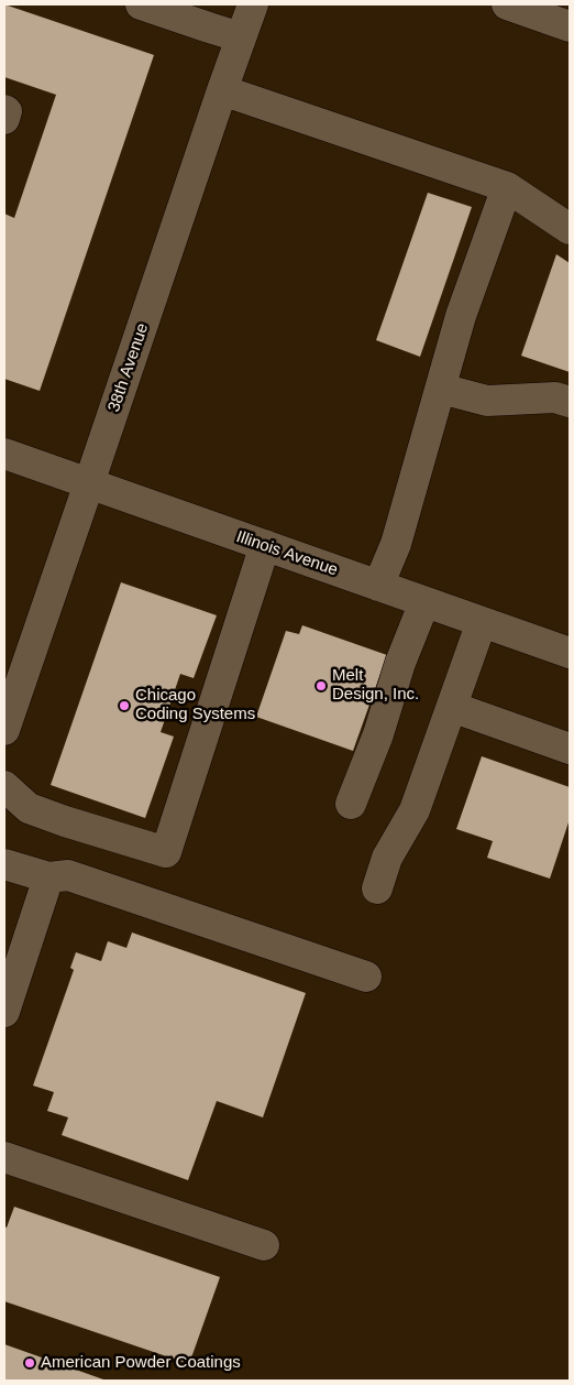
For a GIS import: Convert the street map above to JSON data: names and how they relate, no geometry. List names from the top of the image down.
{
  "streets": {
    "street": ["38th Avenue", "Illinois Avenue"]
  },
  "crossings": [
    ["38th Avenue", "Illinois Avenue"]
  ],
  "places": ["Melt Design, Inc.", "Chicago Coding Systems", "American Powder Coatings"]
}
